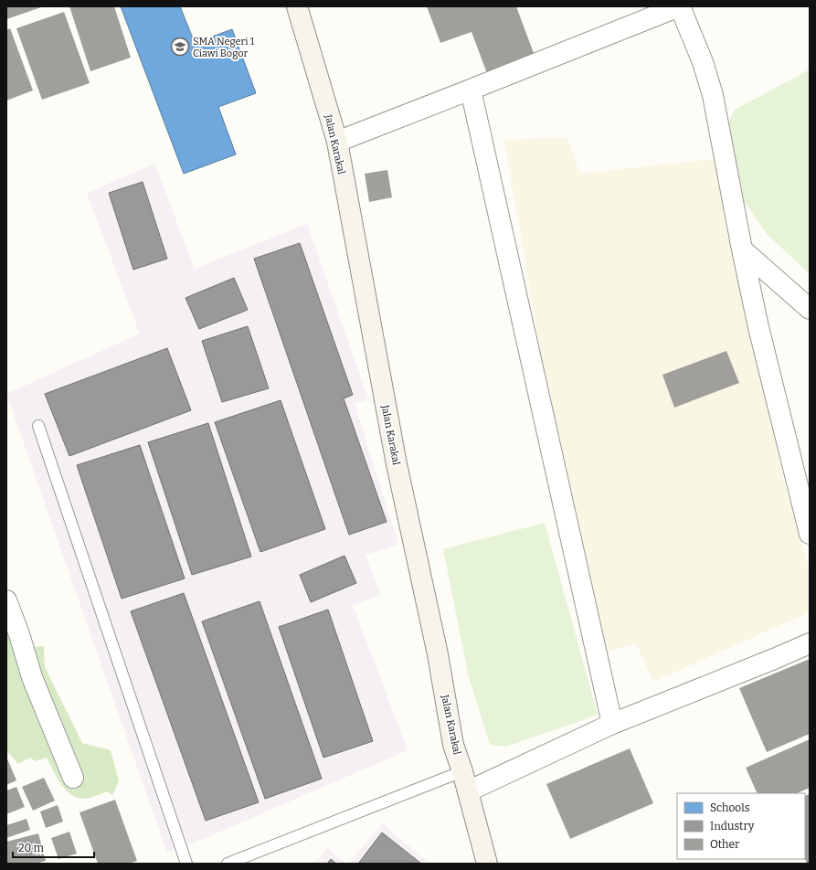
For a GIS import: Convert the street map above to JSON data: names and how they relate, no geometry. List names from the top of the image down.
{
  "streets": {
    "main road": ["Jalan Karakal"]
  },
  "places": {
    "school or university": ["SMA Negeri 1 Ciawi Bogor"]
  },
  "legend": ["Schools", "Industry", "Other"],
  "scale_bar": "20 m"
}
